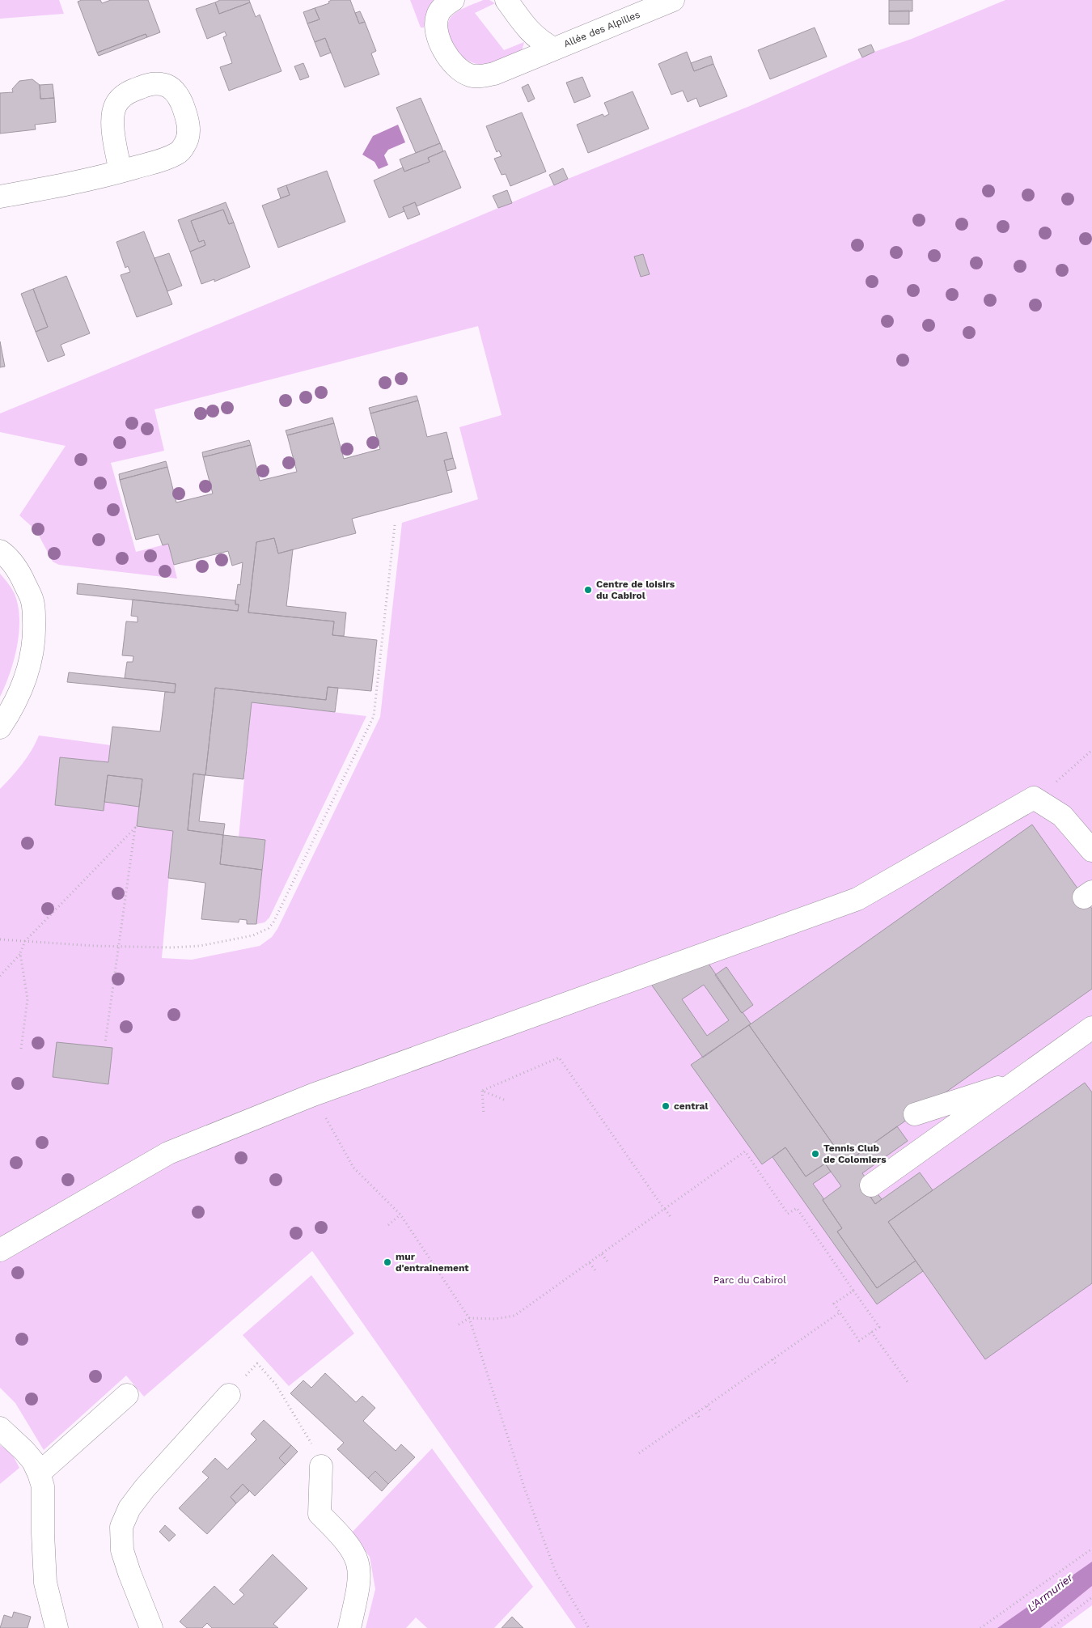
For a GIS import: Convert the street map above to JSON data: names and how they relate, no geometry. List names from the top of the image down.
{
  "streets": {
    "street": ["Allée des Alpilles"]
  },
  "water": ["L'Armurier"],
  "parks": ["Parc du Cabirol"],
  "places": [
    "Centre de loisirs du Cabirol",
    "central",
    "Tennis Club de Colomiers",
    "mur d'entrainement"
  ]
}
